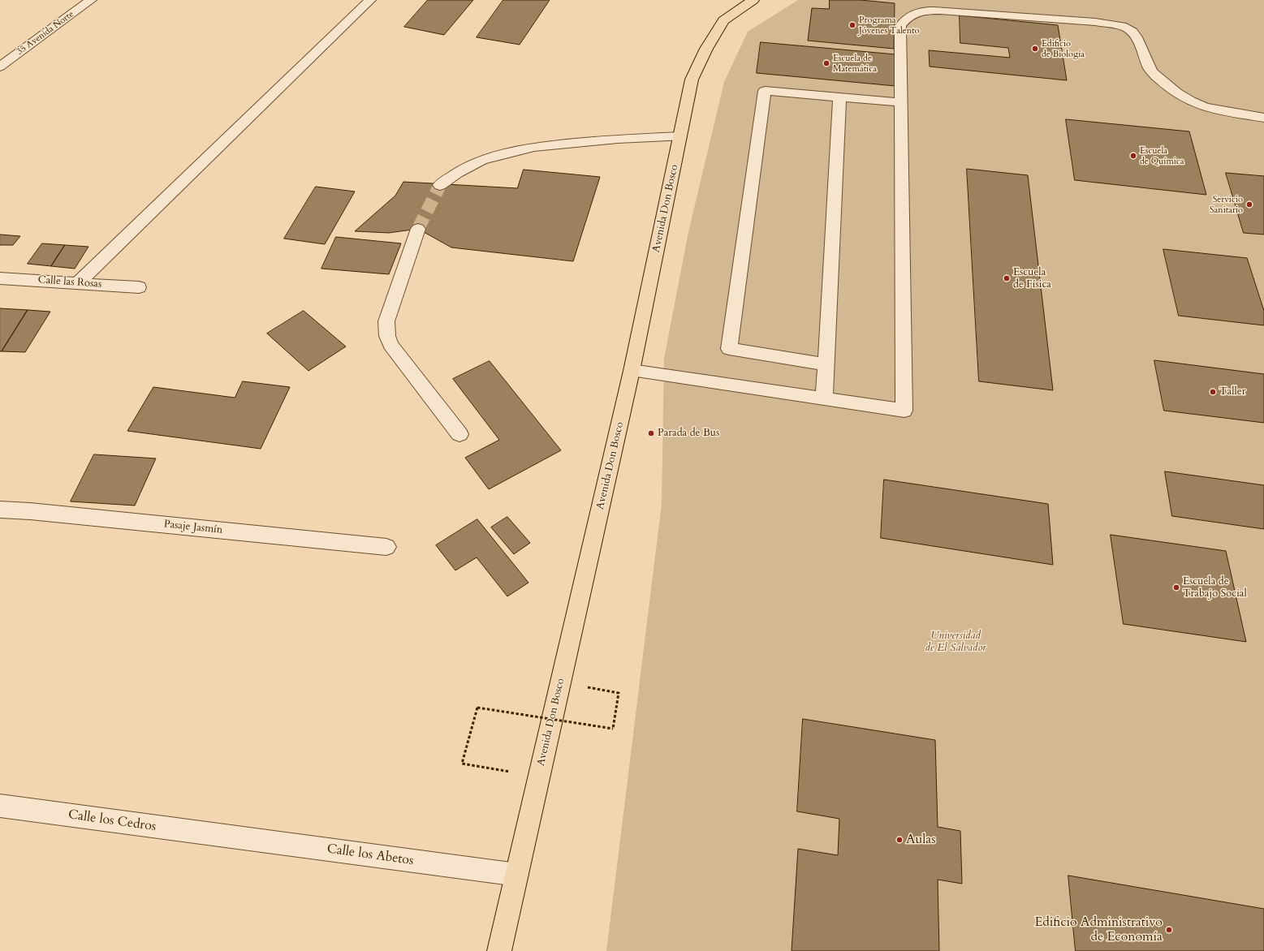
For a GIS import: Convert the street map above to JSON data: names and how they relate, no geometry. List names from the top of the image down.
{
  "streets": {
    "main road": ["Avenida Don Bosco"],
    "street": [
      "35 Avenida Norte",
      "Calle las Rosas",
      "Pasaje Jasmín",
      "Calle los Cedros",
      "Calle los Abetos"
    ]
  },
  "crossings": [
    ["Avenida Don Bosco", "Calle los Abetos"],
    ["Calle los Cedros", "Calle los Abetos"]
  ],
  "parks": ["Universidad de El Salvador"],
  "places": [
    "Programa Jóvenes Talento",
    "Edificio de Biología",
    "Escuela de Matemática",
    "Escuela de Química",
    "Servicio Sanitario",
    "Escuela de Física",
    "Taller",
    "Parada de Bus",
    "Escuela de Trabajo Social",
    "Aulas",
    "Edificio Administrativo de Economía"
  ]
}
